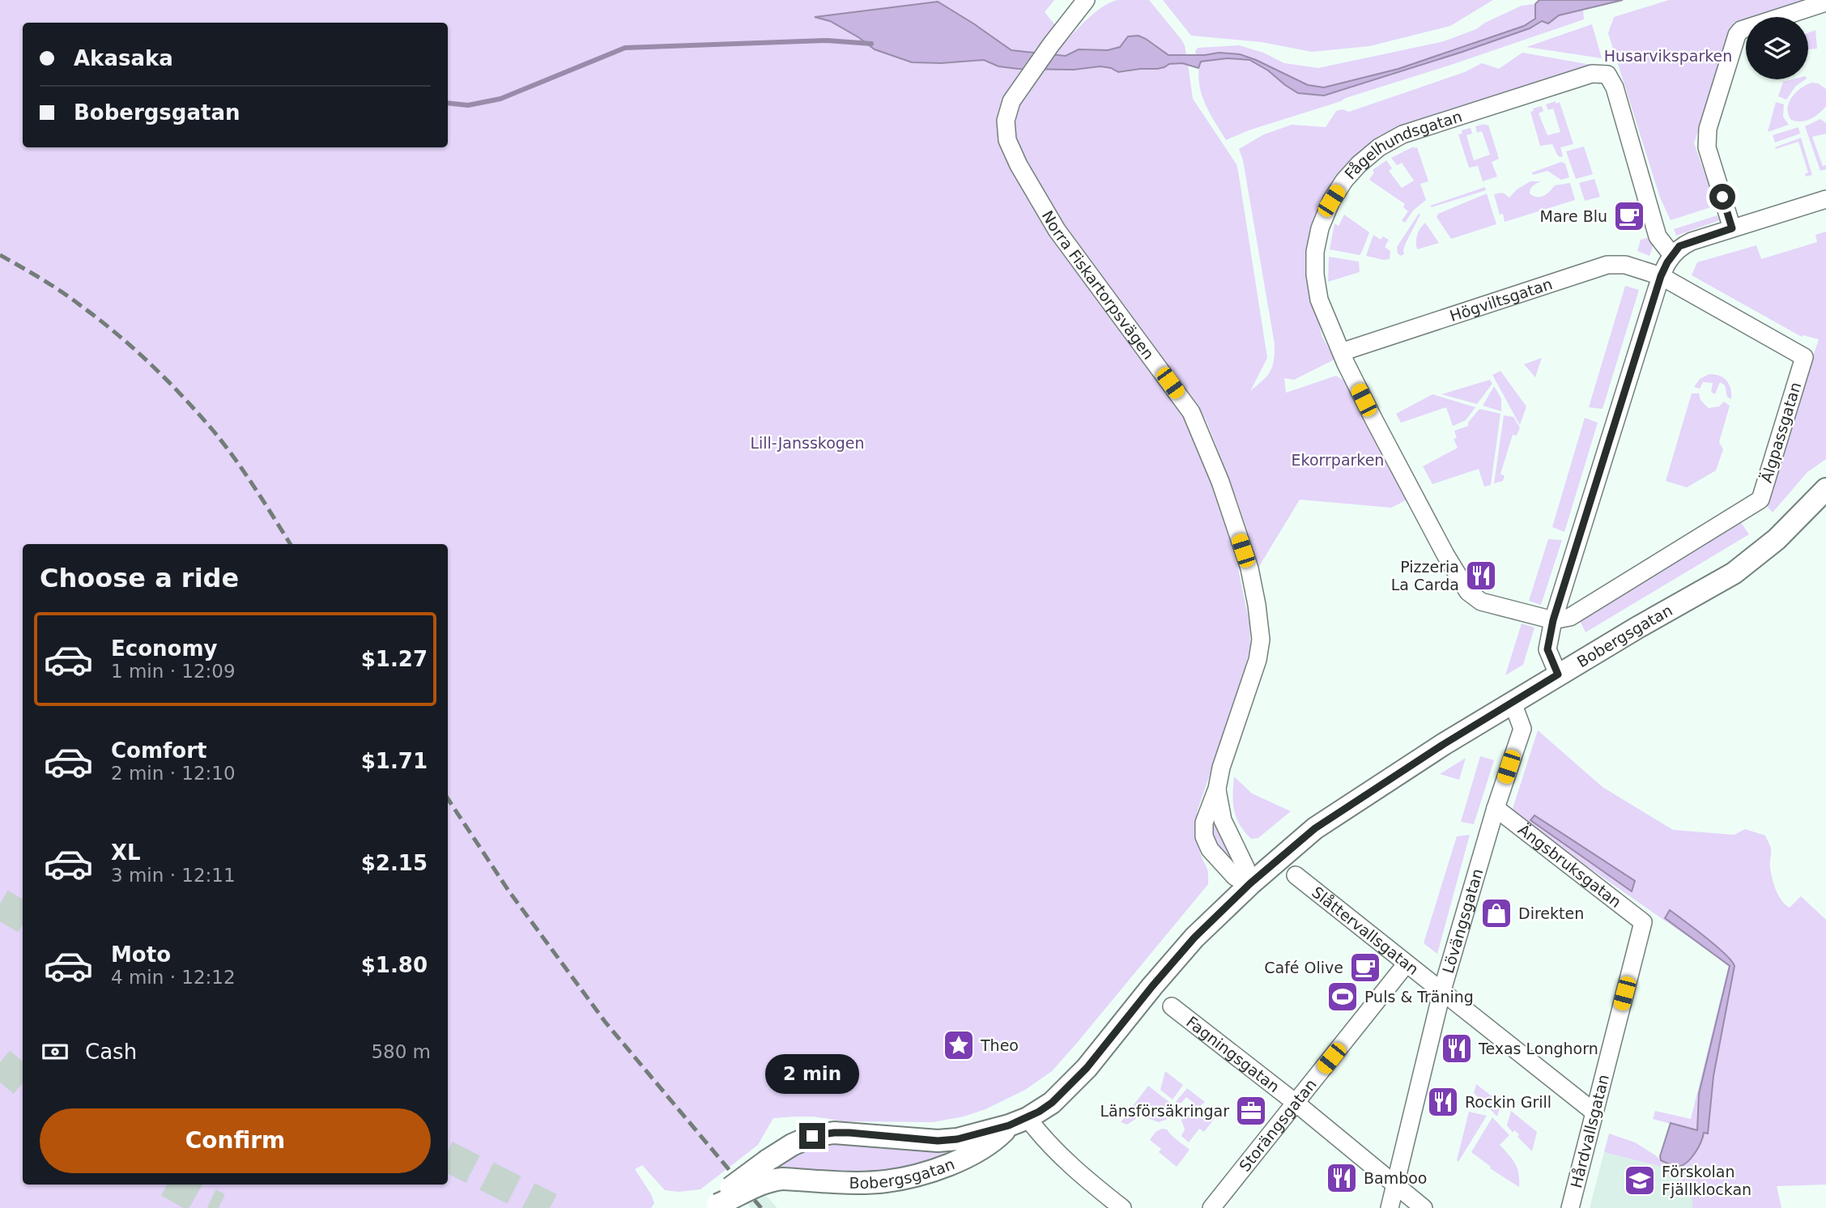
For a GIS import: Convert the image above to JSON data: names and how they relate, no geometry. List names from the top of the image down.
{
  "streets": {
    "street": [
      "Fågelhundsgatan",
      "Norra Fiskartorpsvägen",
      "Högviltsgatan",
      "Älgpassgatan",
      "Bobergsgatan",
      "Ängsbruksgatan",
      "Lövängsgatan",
      "Slåttervallsgatan",
      "Fagningsgatan",
      "Storängsgatan",
      "Hårdvallsgatan"
    ]
  },
  "crossings": [
    ["Fågelhundsgatan", "Högviltsgatan"],
    ["Fågelhundsgatan", "Älgpassgatan"],
    ["Norra Fiskartorpsvägen", "Bobergsgatan"],
    ["Högviltsgatan", "Älgpassgatan"],
    ["Bobergsgatan", "Lövängsgatan"],
    ["Ängsbruksgatan", "Lövängsgatan"],
    ["Ängsbruksgatan", "Hårdvallsgatan"],
    ["Lövängsgatan", "Slåttervallsgatan"],
    ["Lövängsgatan", "Fagningsgatan"],
    ["Slåttervallsgatan", "Storängsgatan"],
    ["Slåttervallsgatan", "Hårdvallsgatan"],
    ["Fagningsgatan", "Storängsgatan"]
  ],
  "parks": ["Husarviksparken", "Lill-Jansskogen", "Ekorrparken"],
  "places": {
    "cafe": ["Mare Blu", "Café Olive"],
    "restaurant": [
      "Pizzeria La Carda",
      "Texas Longhorn",
      "Rockin Grill",
      "Bamboo"
    ],
    "shop": ["Direkten"],
    "sports": ["Puls & Träning"],
    "place": ["Theo"],
    "office": ["Länsförsäkringar"],
    "school or university": ["Förskolan Fjällklockan"]
  },
  "page": {
    "banner": ["Akasaka", "Bobergsgatan"],
    "heading": "Choose a ride",
    "list": [
      {
        "name": "Economy",
        "note": "1 min · 12:09",
        "value": "$1.27"
      },
      {
        "name": "Comfort",
        "note": "2 min · 12:10",
        "value": "$1.71"
      },
      {
        "name": "XL",
        "note": "3 min · 12:11",
        "value": "$2.15"
      },
      {
        "name": "Moto",
        "note": "4 min · 12:12",
        "value": "$1.80"
      }
    ],
    "pay": ["Cash", "580 m"],
    "bubble": "2 min",
    "buttons": "Confirm"
  }
}
